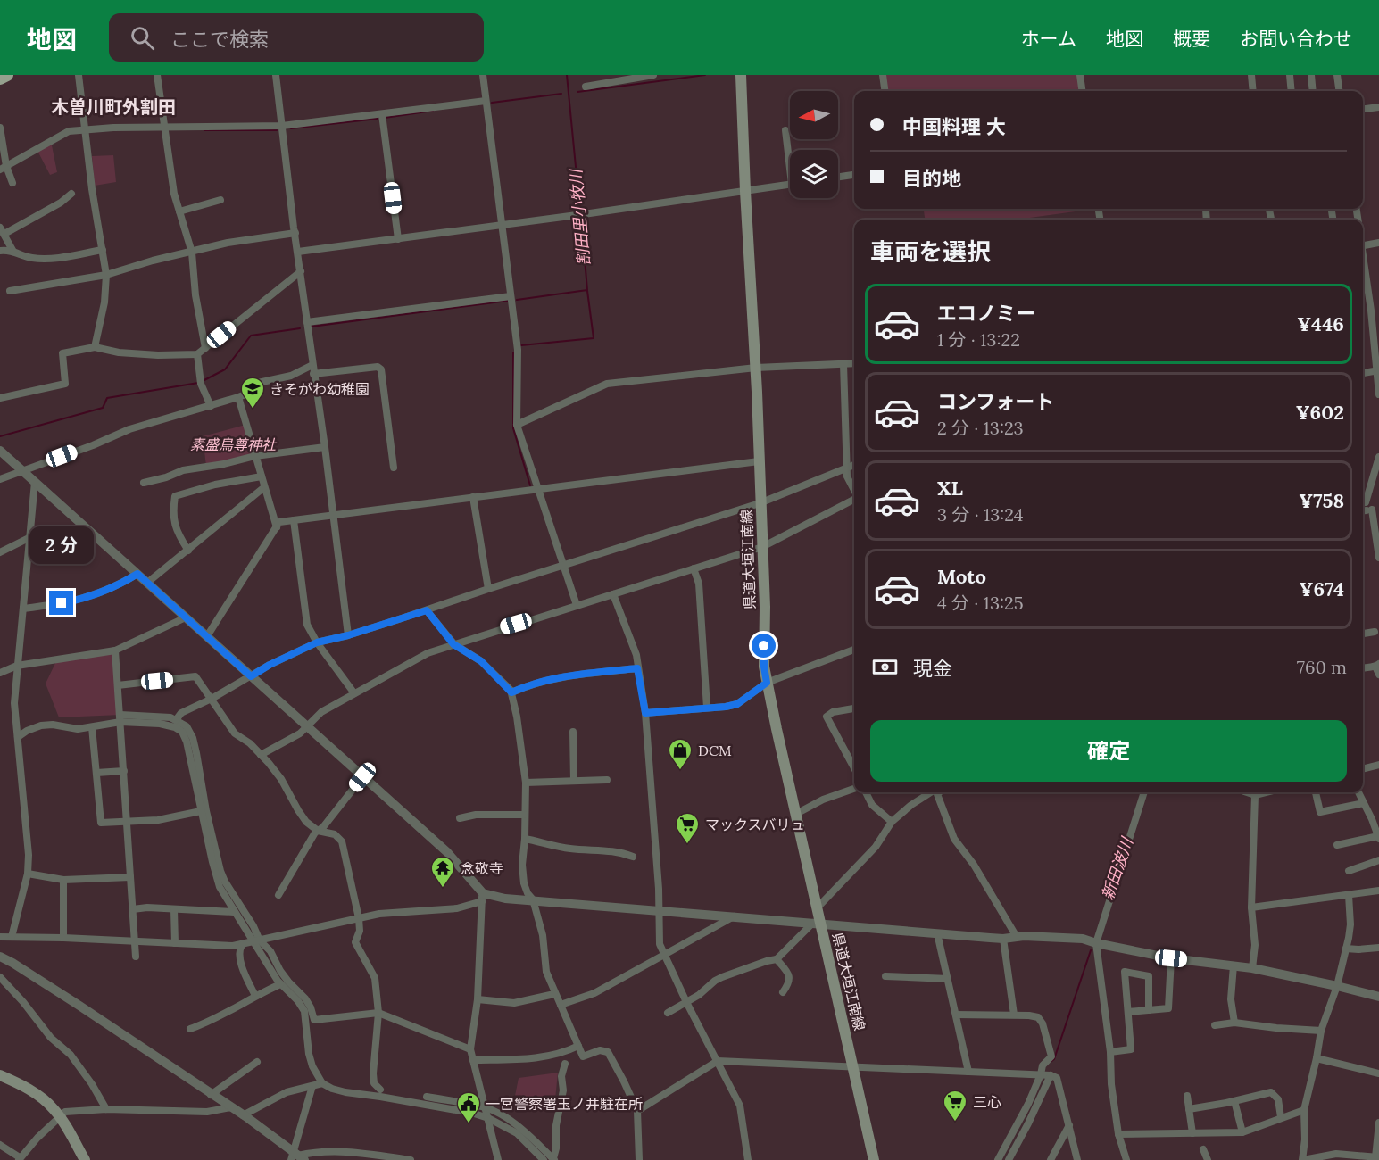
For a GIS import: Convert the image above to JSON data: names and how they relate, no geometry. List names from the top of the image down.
{
  "streets": {
    "main road": ["県道大垣江南線"]
  },
  "districts": ["木曽川町外割田"],
  "water": ["割田里小牧川", "新田波川"],
  "parks": ["素盛鳥尊神社"],
  "places": {
    "school or university": ["きそがわ幼稚園"],
    "shop": ["DCM"],
    "supermarket": ["マックスバリュ", "三心"],
    "temple": ["念敬寺"],
    "public building": ["一宮警察署玉ノ井駐在所"]
  },
  "north": "left",
  "page": {
    "header": "地図",
    "search": "ここで検索",
    "nav": [
      "ホーム",
      "地図",
      "概要",
      "お問い合わせ"
    ],
    "banner": ["中国料理 大", "目的地"],
    "heading": "車両を選択",
    "list": [
      {
        "name": "エコノミー",
        "note": "1 分 · 13:22",
        "value": "¥446"
      },
      {
        "name": "コンフォート",
        "note": "2 分 · 13:23",
        "value": "¥602"
      },
      {
        "name": "XL",
        "note": "3 分 · 13:24",
        "value": "¥758"
      },
      {
        "name": "Moto",
        "note": "4 分 · 13:25",
        "value": "¥674"
      }
    ],
    "bubble": "2 分",
    "pay": ["現金", "760 m"],
    "buttons": "確定"
  }
}
